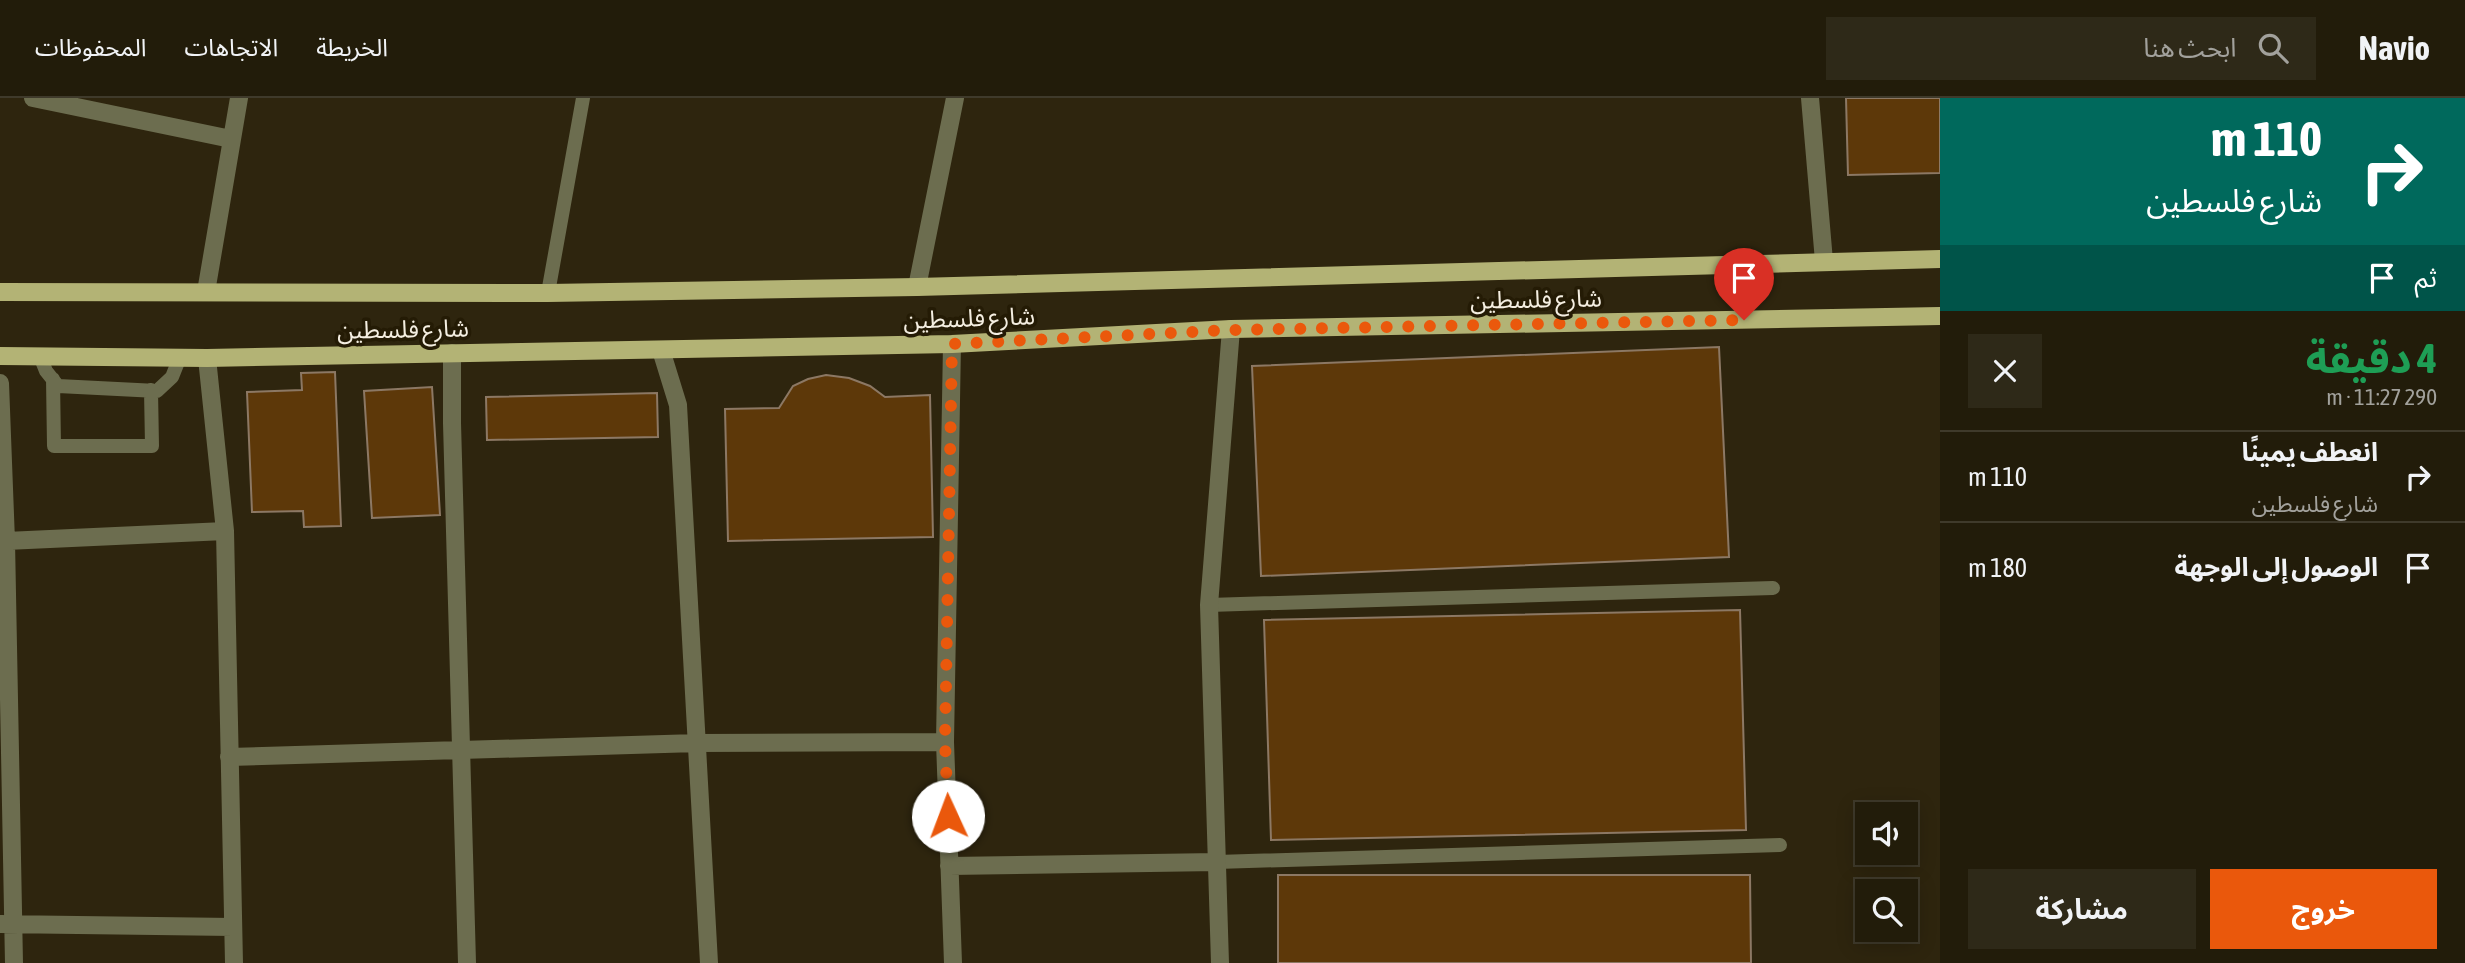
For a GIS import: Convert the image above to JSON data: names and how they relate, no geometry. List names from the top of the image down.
{
  "streets": {
    "main road": ["شارع فلسطين"]
  },
  "page": {
    "header": "Navio",
    "search": "ابحث هنا",
    "nav": ["الخريطة", "الاتجاهات", "المحفوظات"],
    "turn": ["110 m", "شارع فلسطين"],
    "then": "ثم",
    "heading": ["4 دقيقة", "290 m · 11:27"],
    "list": [
      {
        "name": "انعطف يمينًا",
        "note": "شارع فلسطين",
        "value": "110 m"
      },
      {
        "name": "الوصول إلى الوجهة",
        "value": "180 m"
      }
    ],
    "buttons": ["خروج", "مشاركة"]
  }
}
